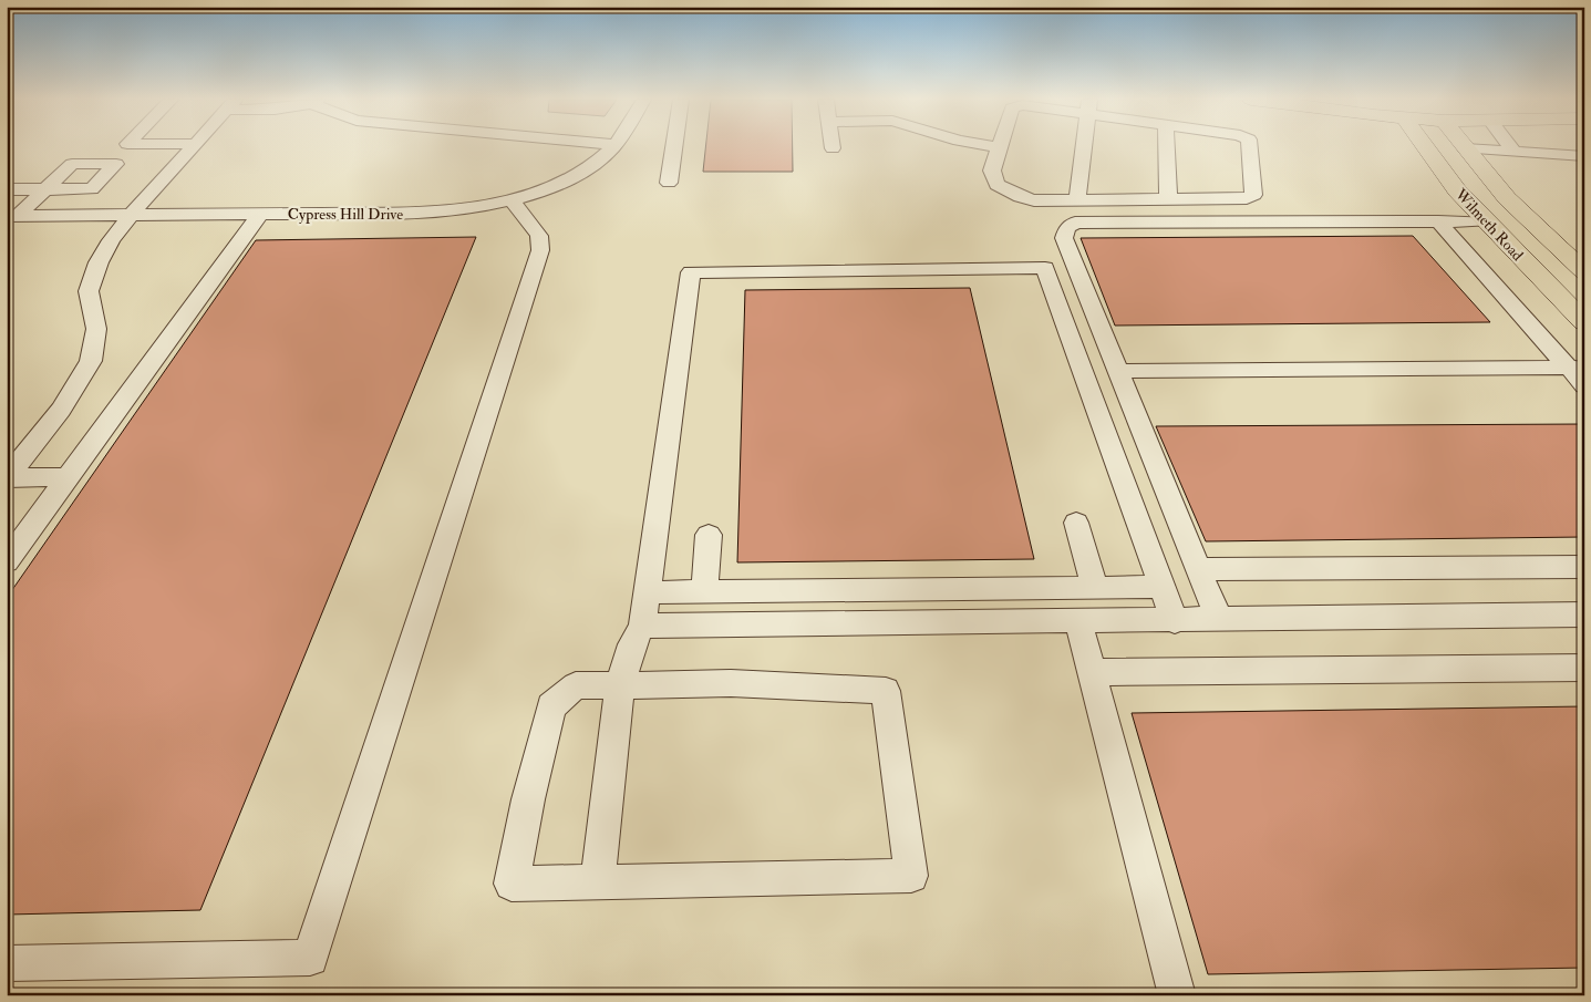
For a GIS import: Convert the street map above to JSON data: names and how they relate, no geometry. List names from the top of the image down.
{
  "streets": {
    "main road": ["Wilmeth Road"],
    "street": ["Cypress Hill Drive"]
  }
}
